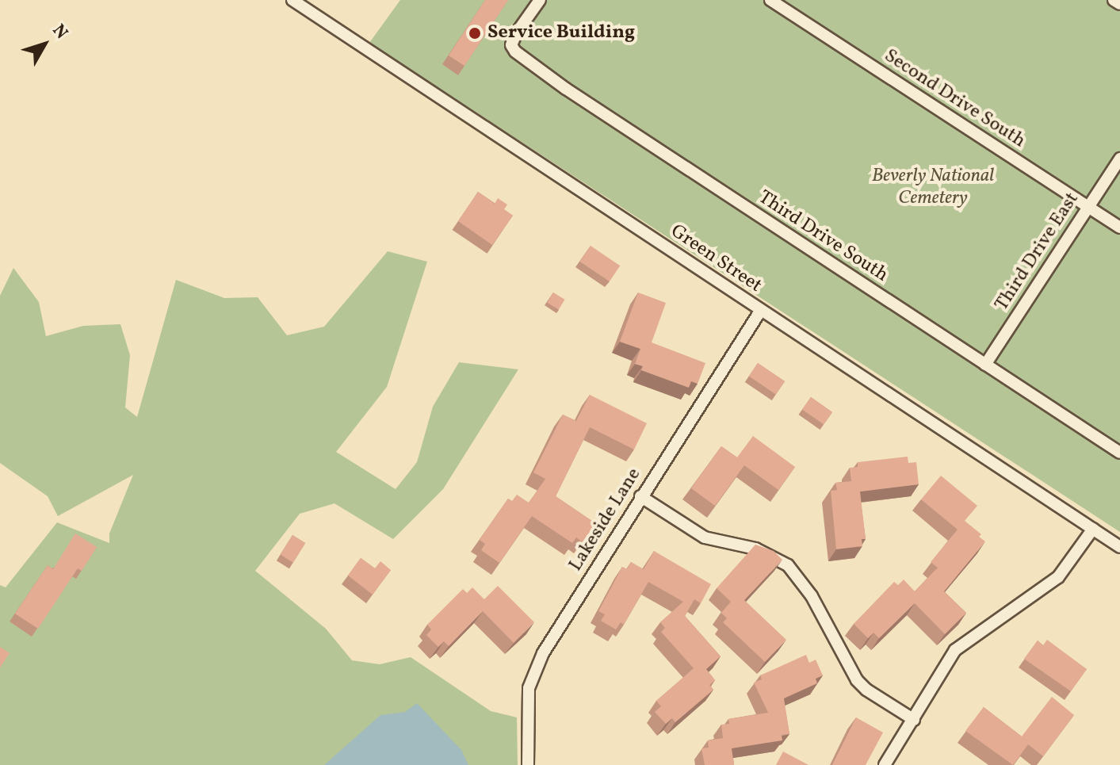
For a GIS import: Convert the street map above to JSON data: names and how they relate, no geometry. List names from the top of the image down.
{
  "streets": {
    "street": [
      "Second Drive South",
      "Third Drive South",
      "Third Drive East",
      "Green Street",
      "Lakeside Lane"
    ]
  },
  "crossings": [
    ["Second Drive South", "Third Drive East"],
    ["Third Drive South", "Third Drive East"],
    ["Green Street", "Lakeside Lane"]
  ],
  "parks": ["Beverly National Cemetery"],
  "places": ["Service Building"],
  "north": "top right"
}
